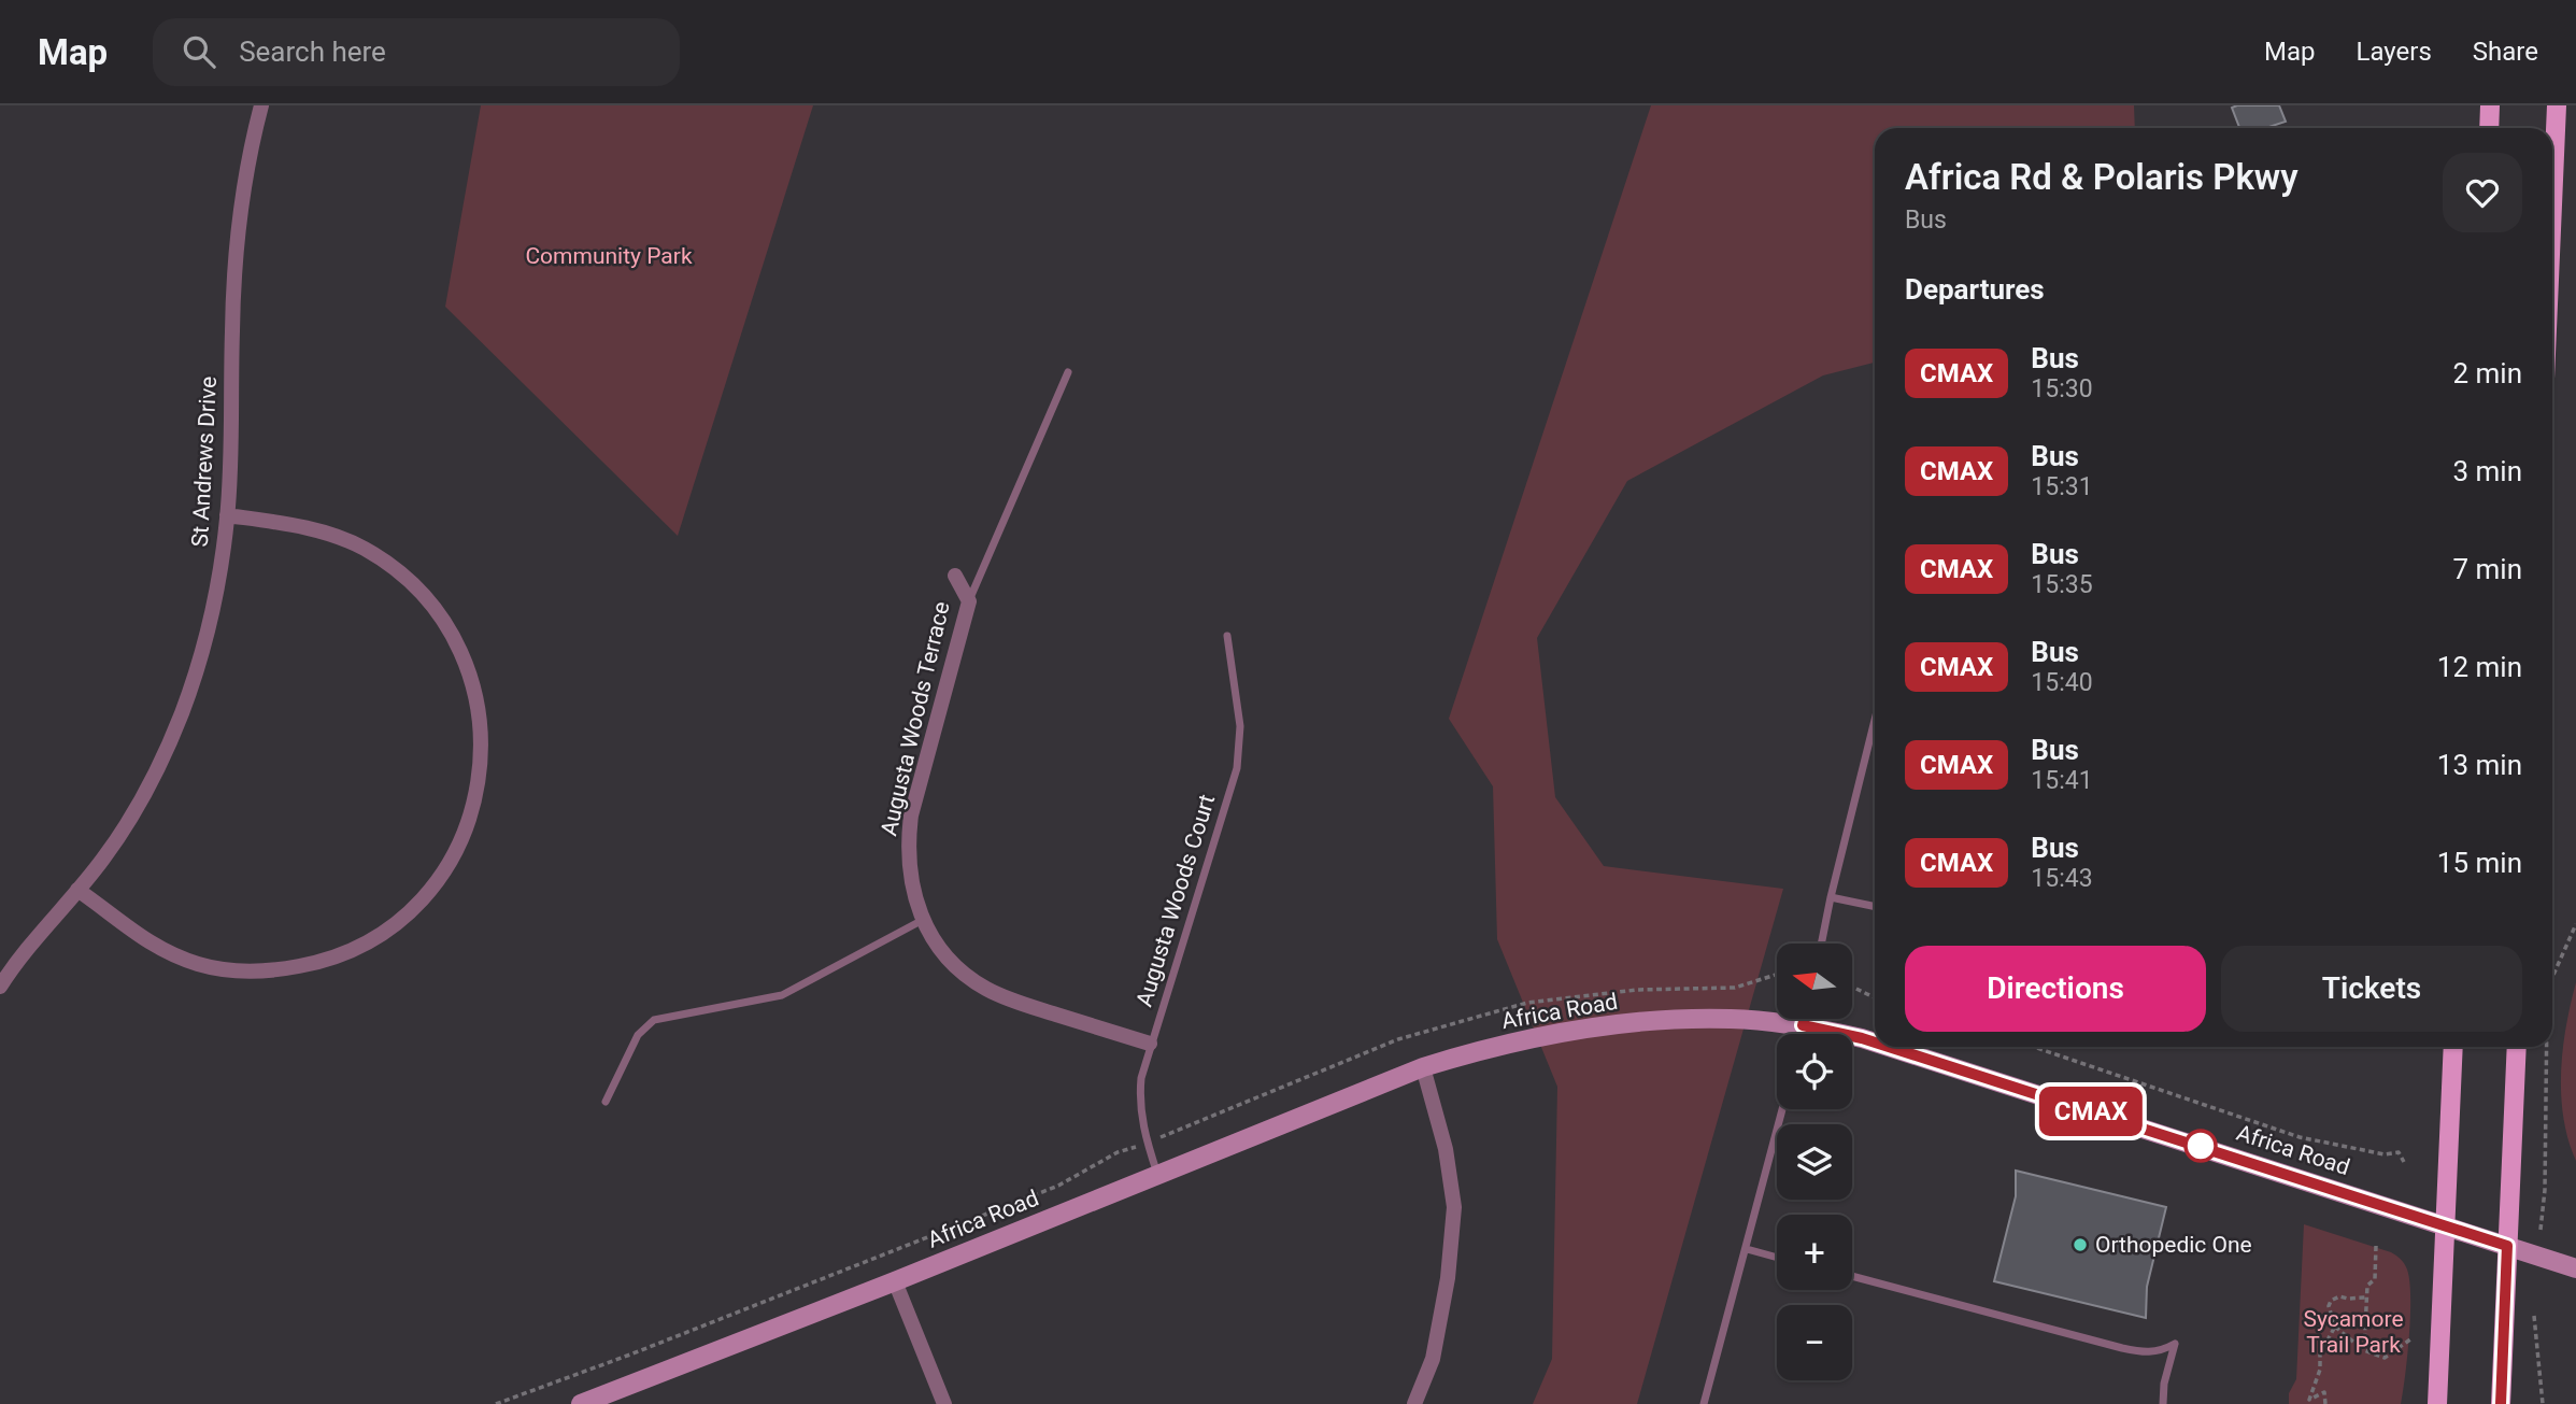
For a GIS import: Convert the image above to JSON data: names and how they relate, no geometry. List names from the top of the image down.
{
  "streets": {
    "street": ["St Andrews Drive", "Augusta Woods Terrace", "Africa Road"],
    "lane": ["Augusta Woods Court"]
  },
  "crossings": [
    ["Augusta Woods Terrace", "Augusta Woods Court"],
    ["Augusta Woods Court", "Africa Road"]
  ],
  "parks": ["Community Park", "Sycamore Trail Park"],
  "places": ["Orthopedic One"],
  "lines": ["bus line CMAX"],
  "north": "left",
  "page": {
    "header": "Map",
    "search": "Search here",
    "nav": ["Map", "Layers", "Share"],
    "on_map": "CMAX",
    "heading": [
      ["Africa Rd & Polaris Pkwy", "Bus"],
      "Departures"
    ],
    "list": [
      {
        "mark": "CMAX",
        "name": "Bus",
        "note": "15:30",
        "value": "2 min"
      },
      {
        "mark": "CMAX",
        "name": "Bus",
        "note": "15:31",
        "value": "3 min"
      },
      {
        "mark": "CMAX",
        "name": "Bus",
        "note": "15:35",
        "value": "7 min"
      },
      {
        "mark": "CMAX",
        "name": "Bus",
        "note": "15:40",
        "value": "12 min"
      },
      {
        "mark": "CMAX",
        "name": "Bus",
        "note": "15:41",
        "value": "13 min"
      },
      {
        "mark": "CMAX",
        "name": "Bus",
        "note": "15:43",
        "value": "15 min"
      }
    ],
    "buttons": ["Directions", "Tickets"],
    "map_buttons": ["+", "−"]
  }
}
